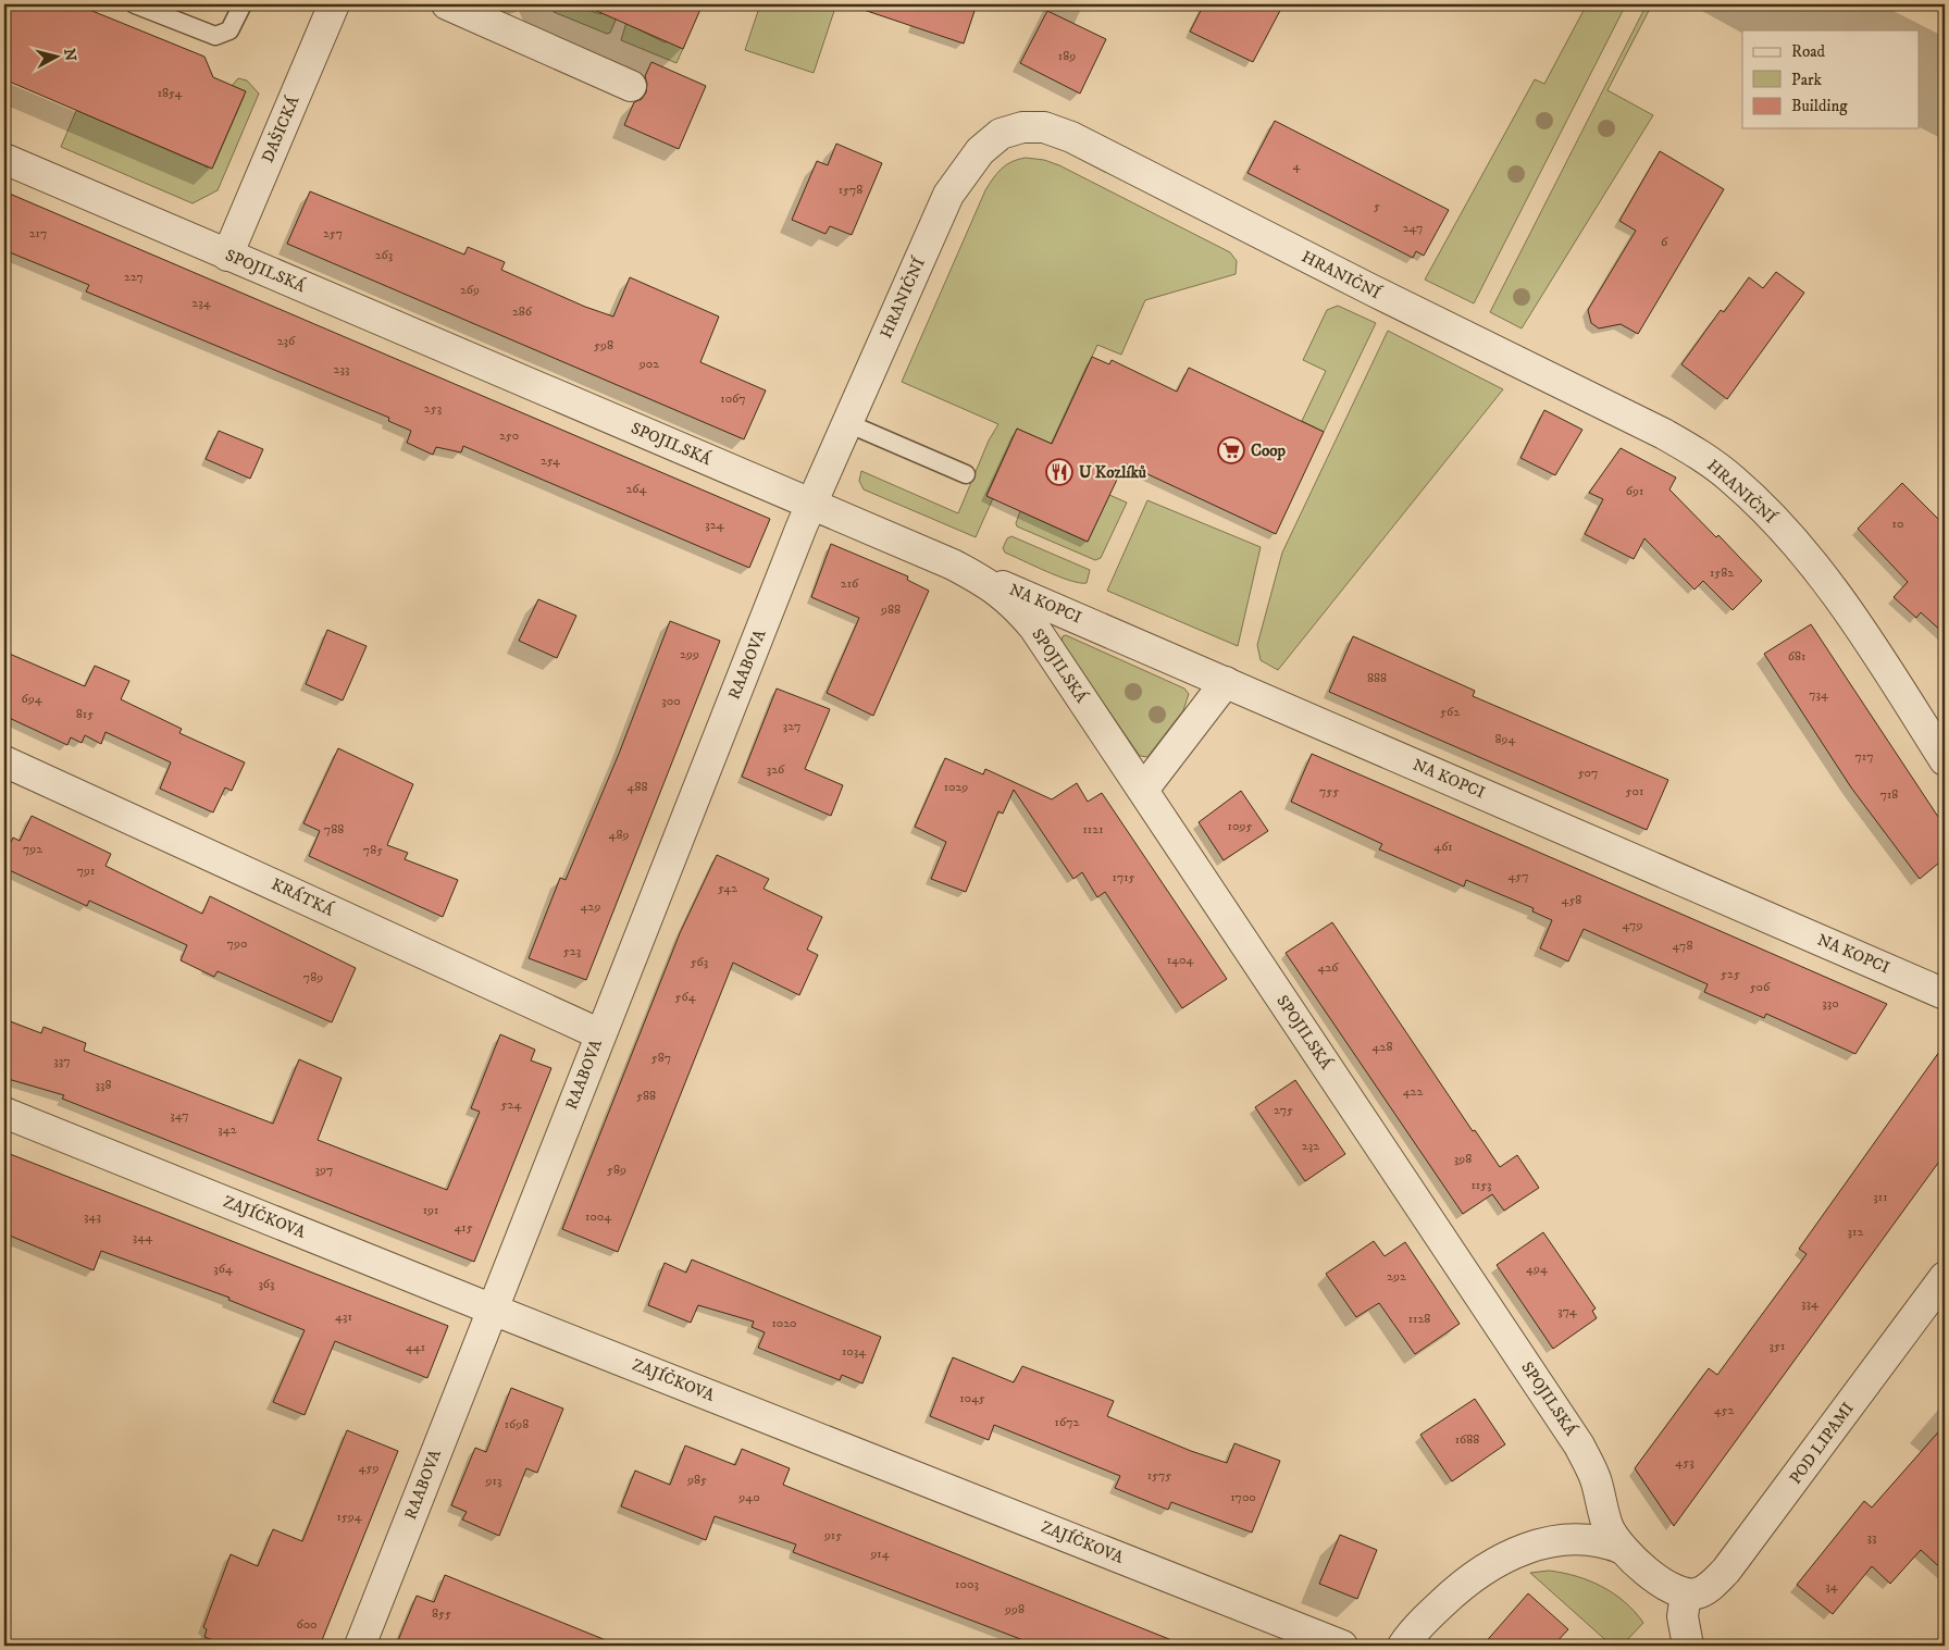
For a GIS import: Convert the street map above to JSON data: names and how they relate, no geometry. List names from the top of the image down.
{
  "streets": {
    "street": [
      "DAŠICKÁ",
      "SPOJILSKÁ",
      "HRANIČNÍ",
      "NA KOPCI",
      "RAABOVA",
      "KRÁTKÁ",
      "ZAJÍČKOVA",
      "POD LIPAMI"
    ]
  },
  "crossings": [
    ["DAŠICKÁ", "SPOJILSKÁ"],
    ["SPOJILSKÁ", "HRANIČNÍ"],
    ["SPOJILSKÁ", "NA KOPCI"],
    ["SPOJILSKÁ", "RAABOVA"],
    ["SPOJILSKÁ", "POD LIPAMI"],
    ["HRANIČNÍ", "RAABOVA"],
    ["RAABOVA", "KRÁTKÁ"],
    ["RAABOVA", "ZAJÍČKOVA"]
  ],
  "places": {
    "supermarket": ["Coop"],
    "restaurant": ["U Kozlíků"]
  },
  "house_numbers": [
    "189",
    "1854",
    "4",
    "1578",
    "5",
    "247",
    "217",
    "257",
    "6",
    "263",
    "227",
    "269",
    "234",
    "286",
    "236",
    "598",
    "902",
    "233",
    "1067",
    "253",
    "250",
    "254",
    "264",
    "691",
    "10",
    "324",
    "1582",
    "216",
    "988",
    "299",
    "681",
    "888",
    "734",
    "694",
    "300",
    "562",
    "815",
    "327",
    "894",
    "717",
    "326",
    "507",
    "488",
    "1029",
    "755",
    "501",
    "718",
    "1095",
    "788",
    "1121",
    "489",
    "461",
    "792",
    "785",
    "791",
    "457",
    "1715",
    "542",
    "458",
    "429",
    "479",
    "790",
    "478",
    "523",
    "1404",
    "563",
    "426",
    "525",
    "789",
    "506",
    "564",
    "330",
    "428",
    "587",
    "337",
    "338",
    "422",
    "588",
    "524",
    "275",
    "347",
    "342",
    "232",
    "398",
    "397",
    "589",
    "1153",
    "311",
    "191",
    "343",
    "1004",
    "415",
    "312",
    "344",
    "364",
    "494",
    "292",
    "363",
    "334",
    "374",
    "431",
    "1128",
    "1020",
    "351",
    "441",
    "1034",
    "1045",
    "452",
    "1672",
    "1698",
    "1688",
    "453",
    "459",
    "1575",
    "985",
    "913",
    "940",
    "1700",
    "1594",
    "915",
    "33",
    "914",
    "1003",
    "34",
    "998",
    "855",
    "600"
  ],
  "legend": ["Road", "Park", "Building"],
  "north": "right"
}
